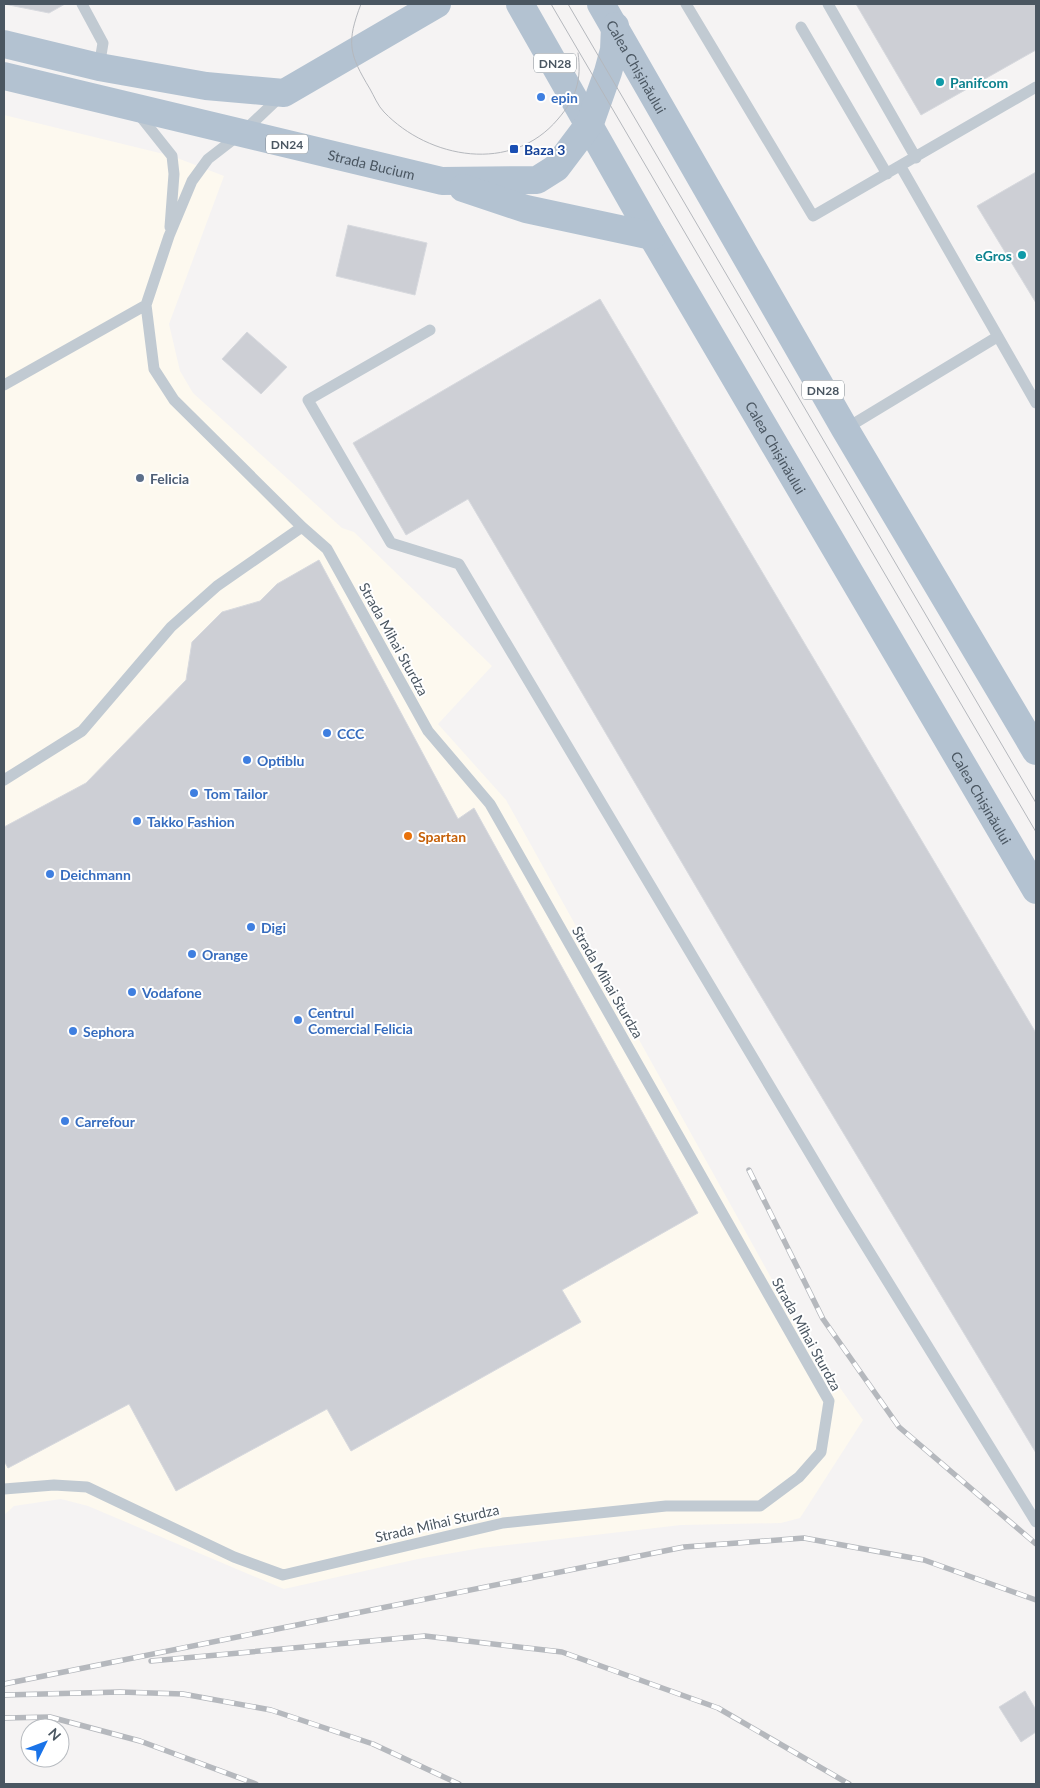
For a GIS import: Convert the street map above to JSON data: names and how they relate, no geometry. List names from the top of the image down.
{
  "streets": {
    "main road": [
      "DN28",
      "Calea Chișinăului",
      "DN24",
      "Strada Bucium"
    ],
    "lane": ["Strada Mihai Sturdza"]
  },
  "crossings": [
    ["Calea Chișinăului", "DN24"],
    ["Calea Chișinăului", "Strada Bucium"],
    ["DN24", "Strada Bucium"],
    ["Strada Bucium", "Strada Mihai Sturdza"]
  ],
  "places": {
    "other": [
      "Panifcom",
      "epin",
      "eGros",
      "Felicia",
      "CCC",
      "Optiblu",
      "Tom Tailor",
      "Takko Fashion",
      "Spartan",
      "Deichmann",
      "Digi",
      "Orange",
      "Vodafone",
      "Centrul Comercial Felicia",
      "Sephora",
      "Carrefour"
    ],
    "transit": ["Baza 3"]
  },
  "north": "top right"
}
